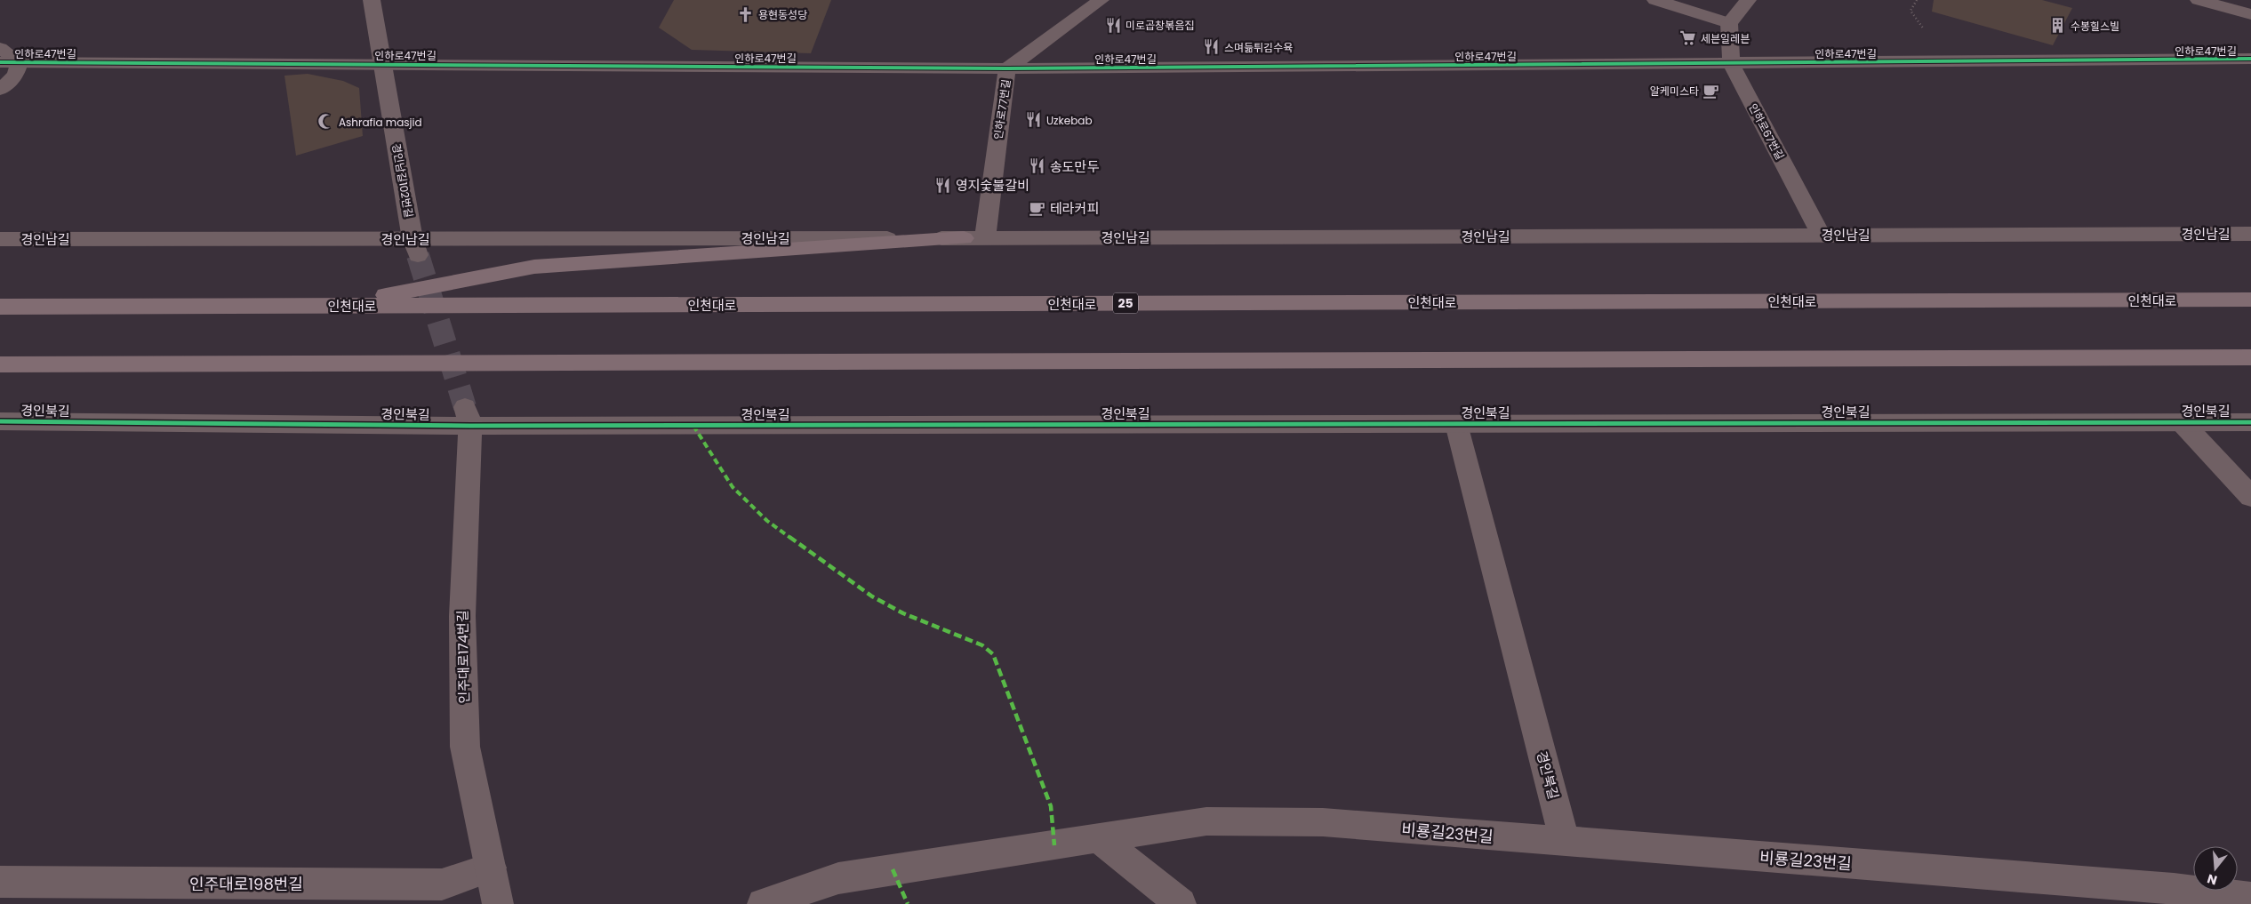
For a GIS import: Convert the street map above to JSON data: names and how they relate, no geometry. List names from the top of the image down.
{
  "streets": {
    "highway": ["인천대로", "25"],
    "street": [
      "인하로47번길",
      "인하로77번길",
      "인하로67번길",
      "경인남길102번길",
      "경인남길",
      "경인북길",
      "인주대로174번길",
      "비룡길23번길",
      "인주대로198번길"
    ]
  },
  "crossings": [
    ["인하로47번길", "인하로77번길"],
    ["인하로47번길", "인하로67번길"],
    ["인하로47번길", "경인남길102번길"],
    ["인하로77번길", "경인남길"],
    ["인하로67번길", "경인남길"],
    ["경인남길102번길", "경인남길"],
    ["경인북길", "인주대로174번길"],
    ["경인북길", "비룡길23번길"],
    ["인주대로174번길", "인주대로198번길"]
  ],
  "places": {
    "church": ["용현동성당"],
    "restaurant": [
      "미로곱창볶음집",
      "스며듦튀김수육",
      "Uzkebab",
      "송도만두",
      "영지숯불갈비"
    ],
    "building": ["수봉힐스빌"],
    "supermarket": ["세븐일레븐"],
    "cafe": ["알케미스타", "테라커피"],
    "mosque": ["Ashrafia masjid"]
  },
  "north": "bottom"
}
